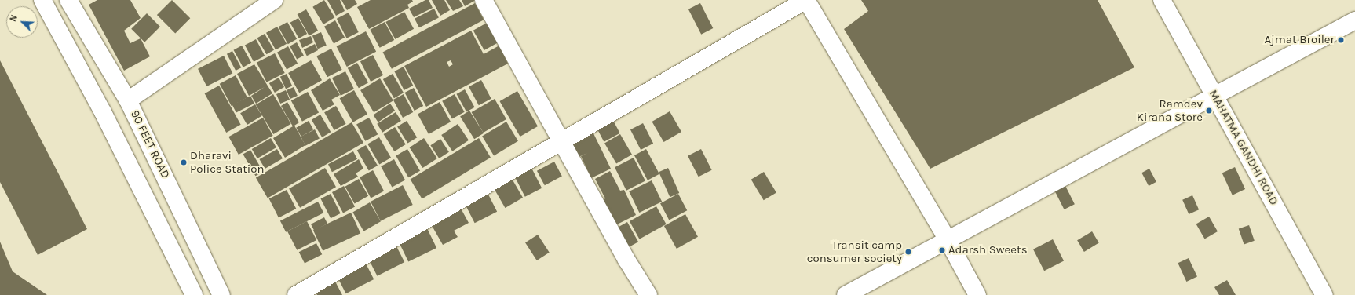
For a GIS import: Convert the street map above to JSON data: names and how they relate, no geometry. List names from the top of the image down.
{
  "streets": {
    "street": ["90 FEET ROAD", "MAHATMA GANDHI ROAD"]
  },
  "places": [
    "Ajmat Broiler",
    "Ramdev Kirana Store",
    "Dharavi Police Station",
    "Adarsh Sweets",
    "Transit camp consumer society"
  ],
  "north": "top left"
}
